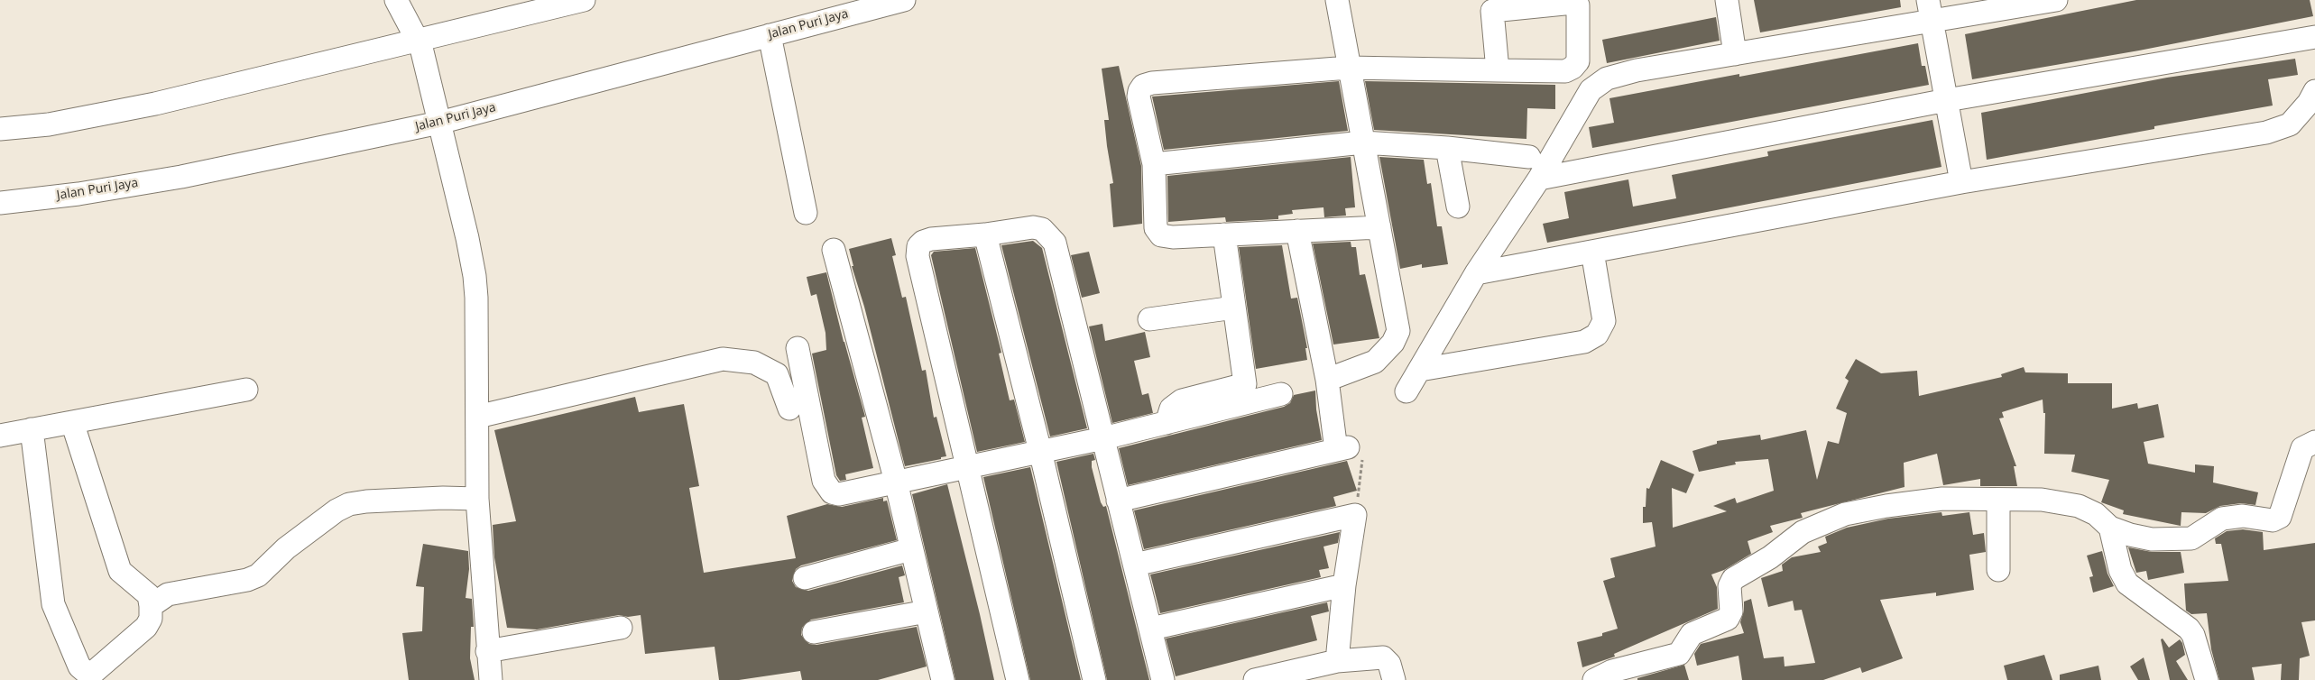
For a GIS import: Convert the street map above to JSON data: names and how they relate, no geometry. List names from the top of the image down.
{
  "streets": {
    "street": ["Jalan Puri Jaya"]
  }
}
